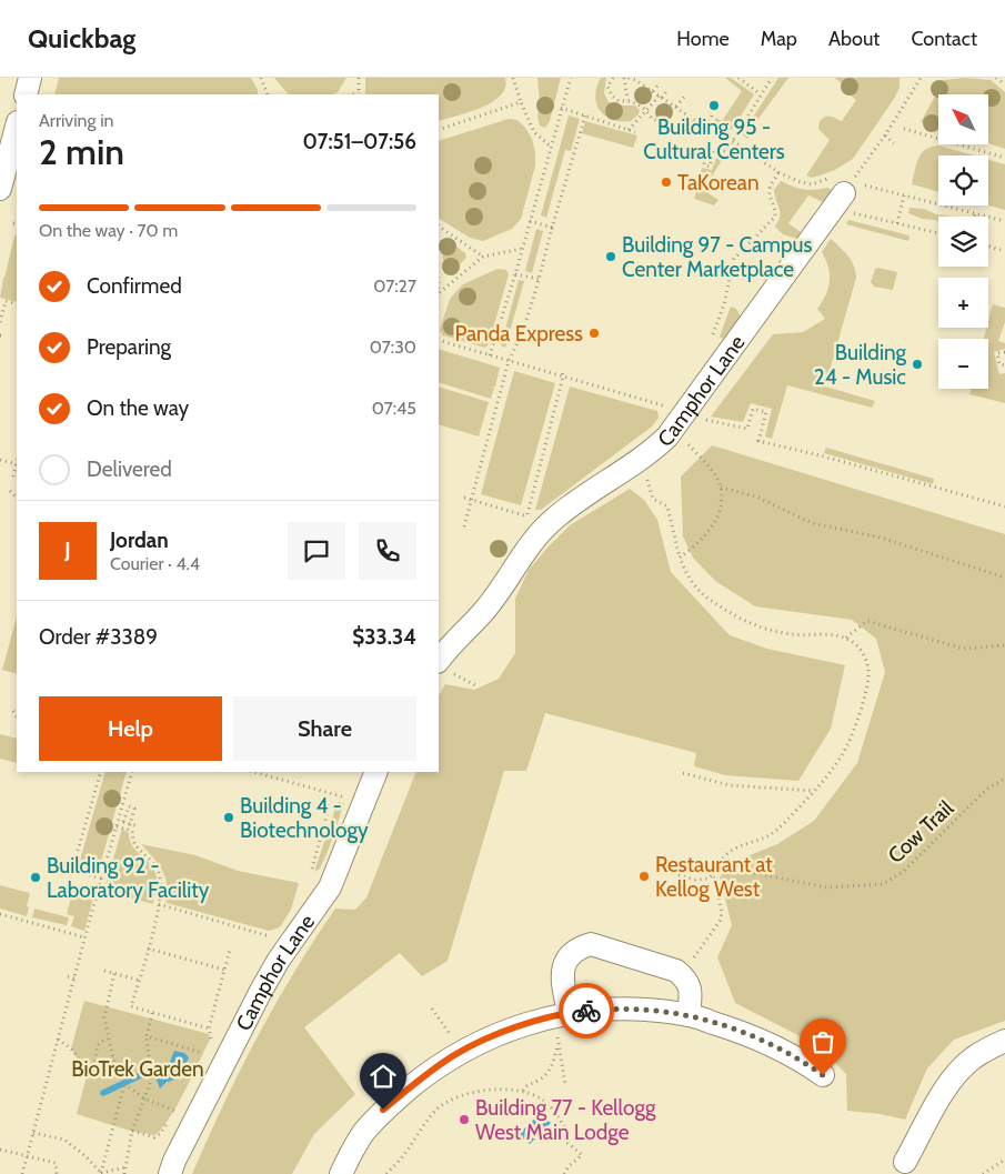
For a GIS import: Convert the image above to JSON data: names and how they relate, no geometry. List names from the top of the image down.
{
  "streets": {
    "street": ["Camphor Lane"],
    "path": ["Cow Trail"]
  },
  "parks": ["BioTrek Garden"],
  "places": [
    "Building 95 - Cultural Centers",
    "TaKorean",
    "Building 97 - Campus Center Marketplace",
    "Panda Express",
    "Building 24 - Music",
    "Building 4 - Biotechnology",
    "Restaurant at Kellog West",
    "Building 92 - Laboratory Facility",
    "Building 77 - Kellogg West Main Lodge"
  ],
  "north": "top left",
  "page": {
    "header": "Quickbag",
    "nav": [
      "Home",
      "Map",
      "About",
      "Contact"
    ],
    "map_buttons": ["+", "−"],
    "heading": ["2 min", "Arriving in", "07:51–07:56"],
    "panel": [
      "Jordan",
      "Courier · 4.4",
      "Order #3389",
      "$33.34"
    ],
    "bar": "On the way · 70 m",
    "list": [
      ["Confirmed", "07:27"],
      ["Preparing", "07:30"],
      ["On the way", "07:45"],
      "Delivered"
    ],
    "round": "J",
    "buttons": ["Help", "Share"]
  }
}
